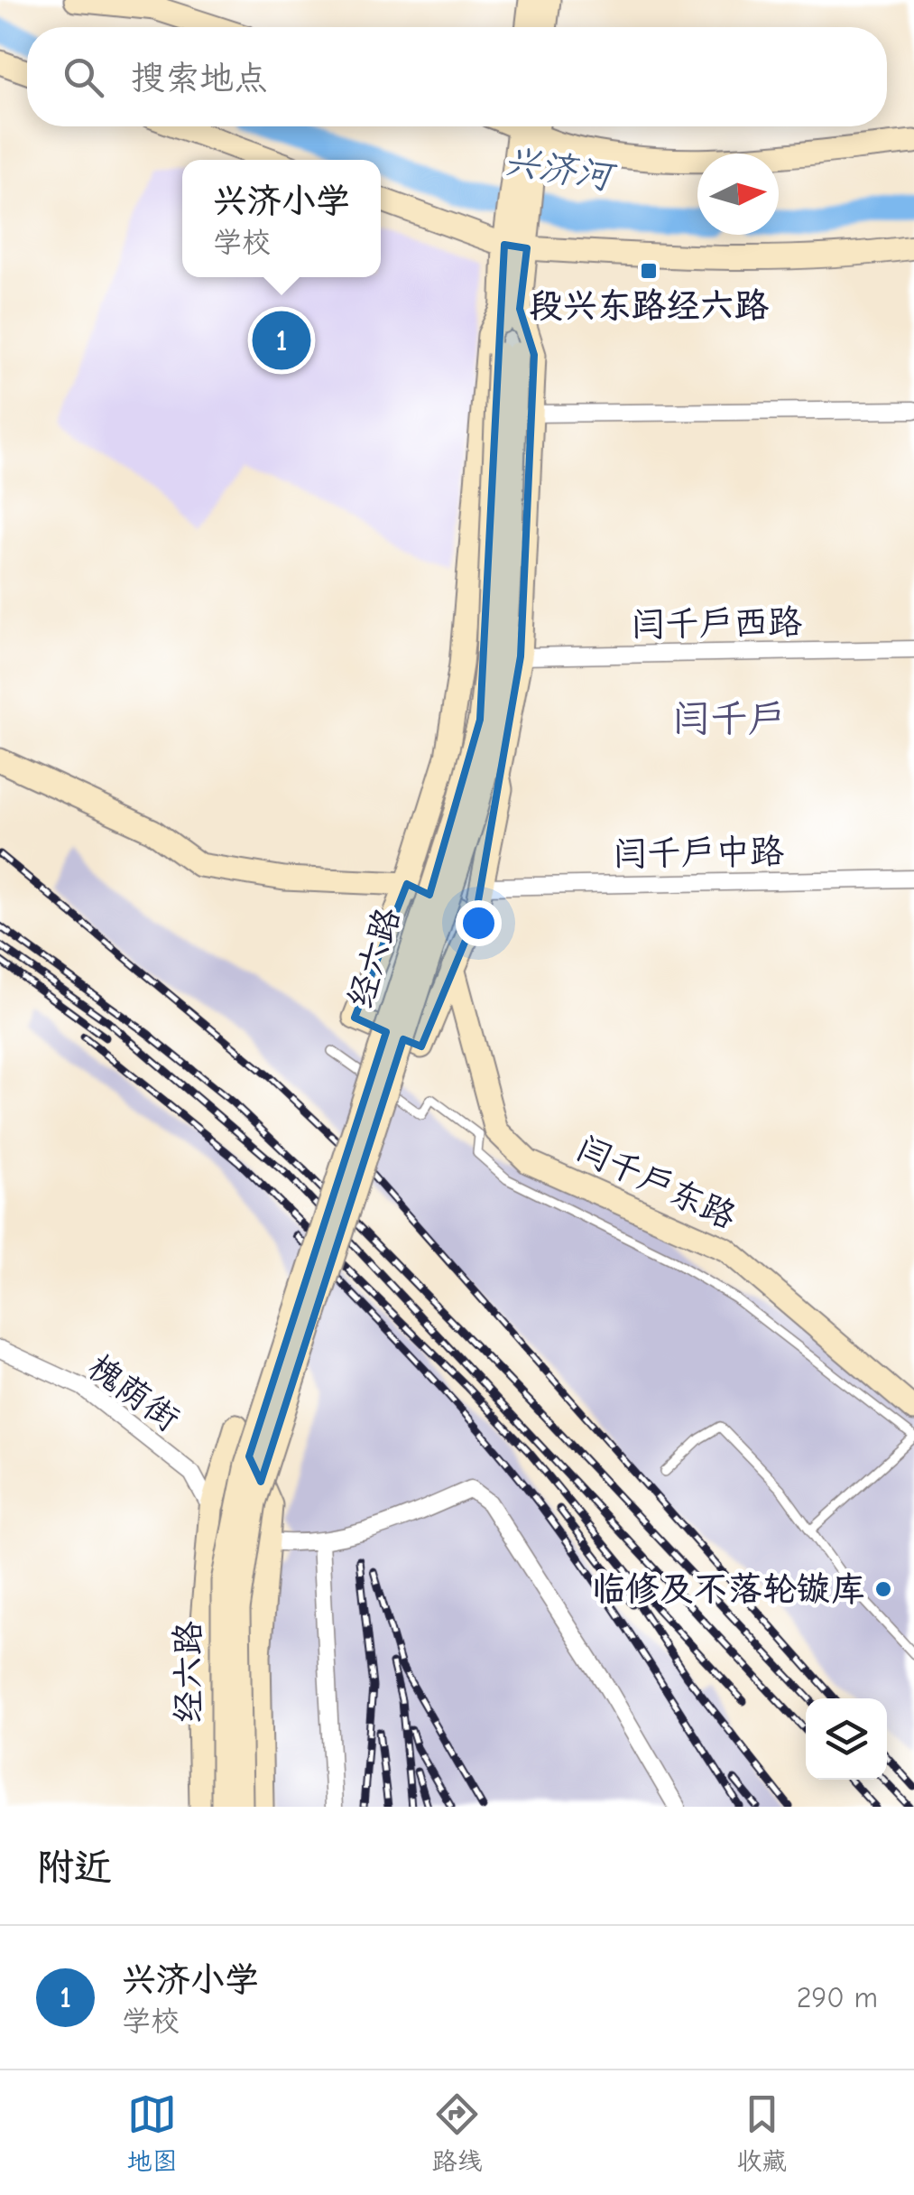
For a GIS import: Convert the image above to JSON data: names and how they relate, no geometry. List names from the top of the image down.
{
  "streets": {
    "main road": ["经六路", "闫千户东路"],
    "street": ["闫千户西路", "闫千户中路", "槐荫街"]
  },
  "districts": ["闫千户"],
  "water": ["兴济河"],
  "places": {
    "transit": ["段兴东路经六路"],
    "other": ["临修及不落轮镟库"]
  },
  "north": "right",
  "page": {
    "search": "搜索地点",
    "popup": ["兴济小学", "学校"],
    "pins": "1",
    "heading": "附近",
    "list": [
      {
        "mark": "1",
        "name": "兴济小学",
        "note": "学校",
        "value": "290 m"
      }
    ],
    "nav": ["地图", "路线", "收藏"]
  }
}
